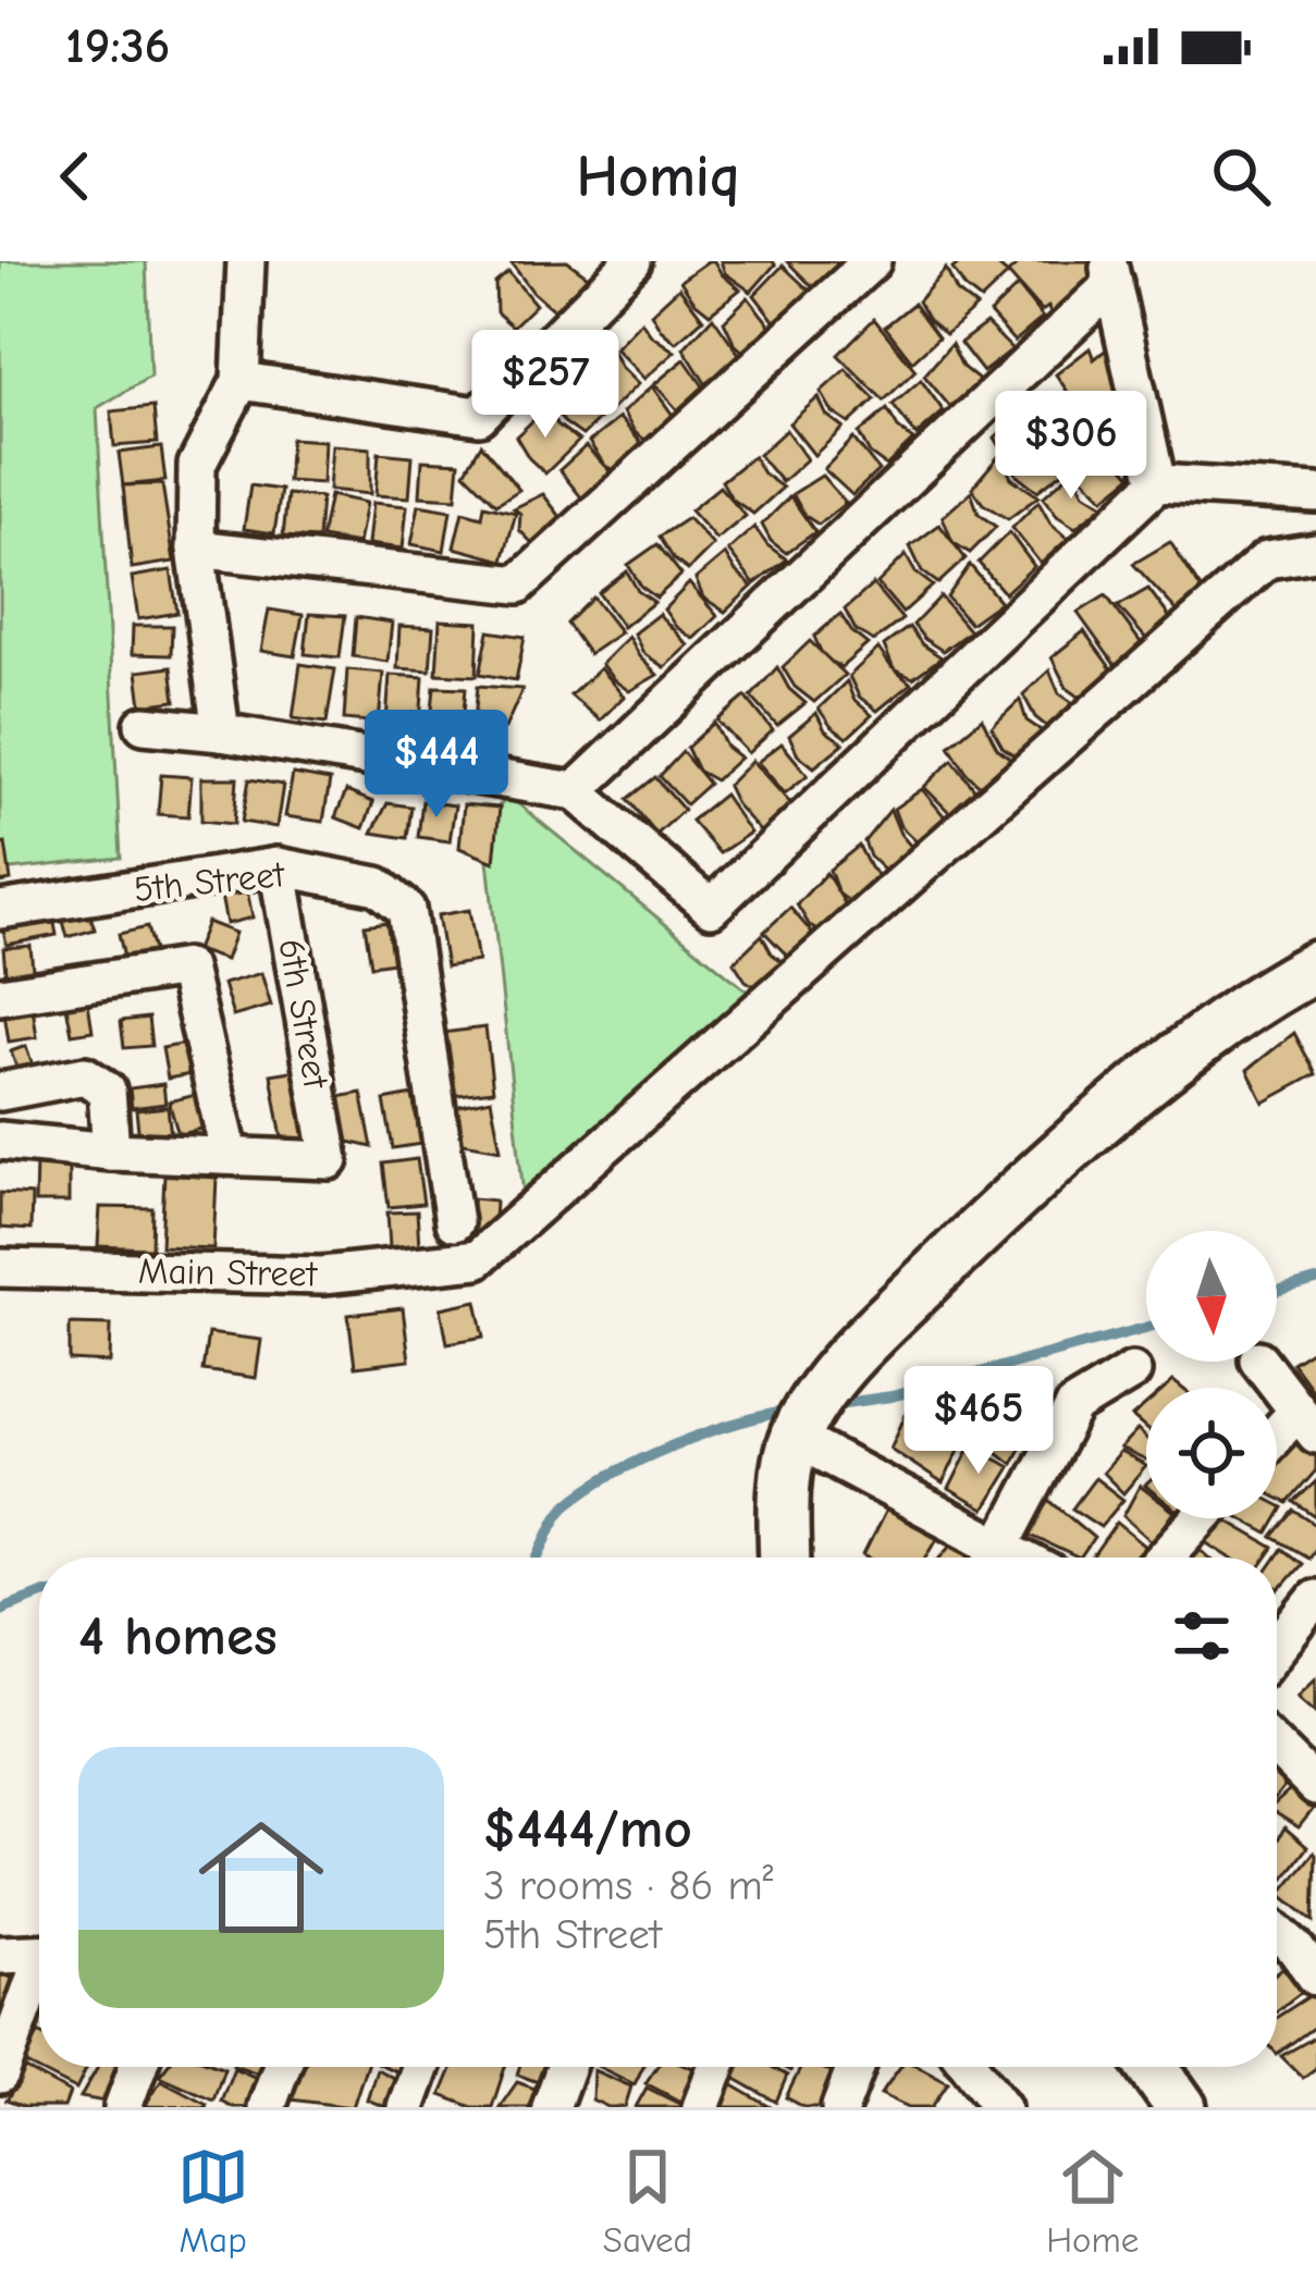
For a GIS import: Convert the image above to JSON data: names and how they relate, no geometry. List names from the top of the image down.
{
  "streets": {
    "street": ["5th Street", "6th Street", "Main Street"]
  },
  "crossings": [
    ["5th Street", "6th Street"]
  ],
  "north": "bottom",
  "page": {
    "status": "19:36",
    "header": "Homiq",
    "price": [
      "$257",
      "$306",
      "$444",
      "$465"
    ],
    "heading": "4 homes",
    "list": [
      {
        "name": "$444/mo",
        "note": "3 rooms · 86 m² · 5th Street"
      }
    ],
    "tabs": ["Map", "Saved", "Home"]
  }
}
